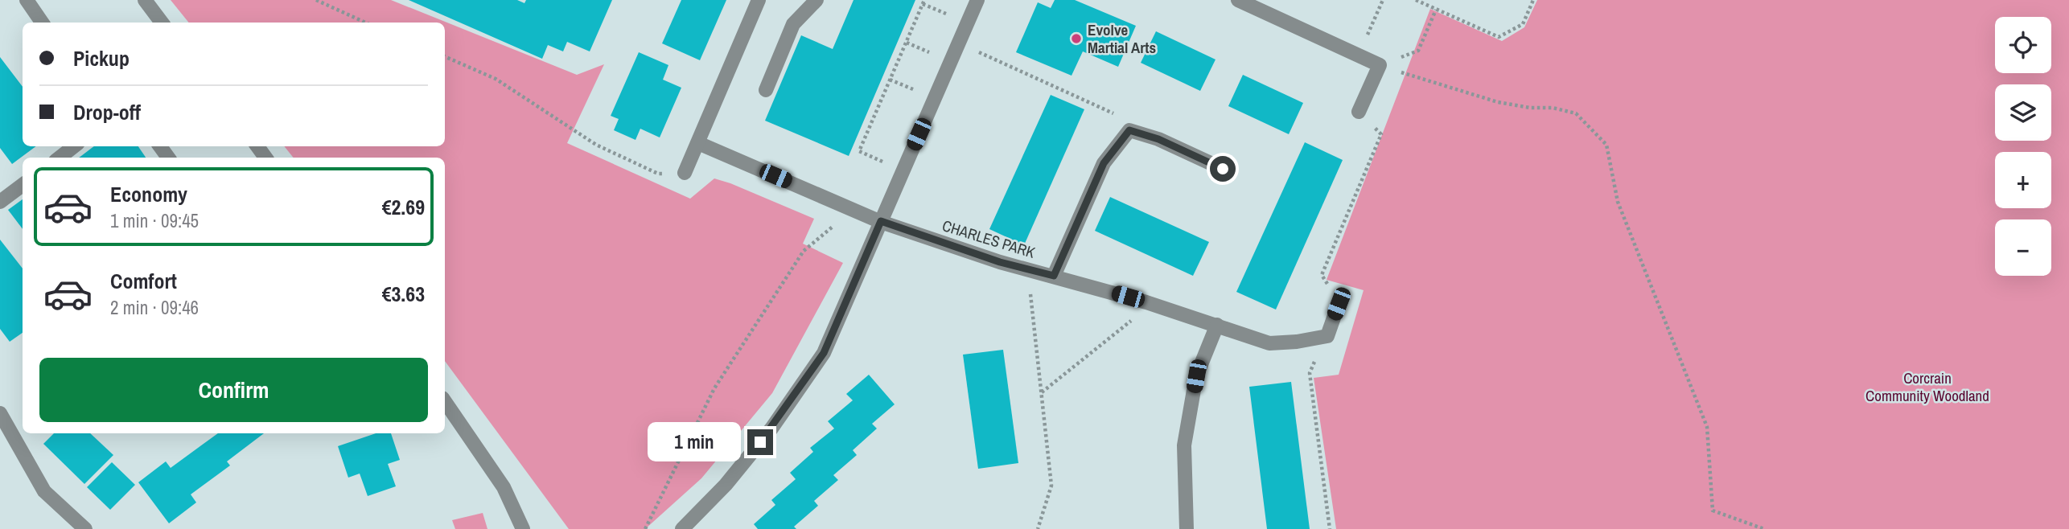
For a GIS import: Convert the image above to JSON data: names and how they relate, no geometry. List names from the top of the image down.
{
  "streets": {
    "street": ["CHARLES PARK"]
  },
  "parks": ["Corcrain Community Woodland"],
  "places": ["Evolve Martial Arts"],
  "page": {
    "map_buttons": ["+", "−"],
    "banner": ["Pickup", "Drop-off"],
    "list": [
      {
        "name": "Economy",
        "note": "1 min · 09:45",
        "value": "€2.69"
      },
      {
        "name": "Comfort",
        "note": "2 min · 09:46",
        "value": "€3.63"
      }
    ],
    "buttons": "Confirm",
    "bubble": "1 min"
  }
}
